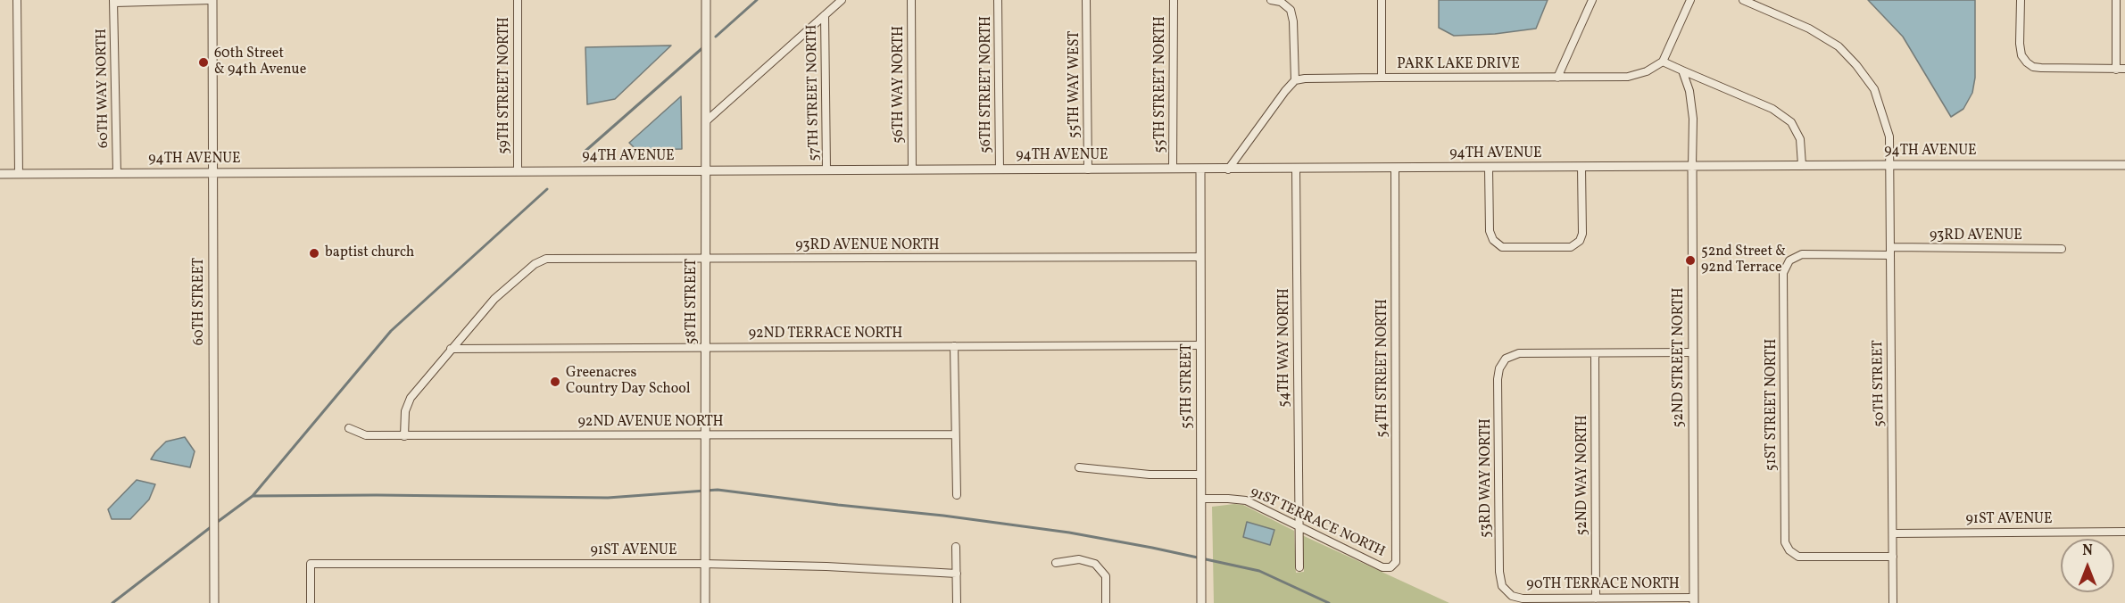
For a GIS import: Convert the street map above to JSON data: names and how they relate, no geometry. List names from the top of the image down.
{
  "streets": {
    "street": [
      "PARK LAKE DRIVE",
      "56TH WAY NORTH",
      "56TH STREET NORTH",
      "55TH WAY WEST",
      "55TH STREET NORTH",
      "59TH STREET NORTH",
      "60TH WAY NORTH",
      "57TH STREET NORTH",
      "94TH AVENUE",
      "93RD AVENUE",
      "93RD AVENUE NORTH",
      "60TH STREET",
      "58TH STREET",
      "92ND TERRACE NORTH",
      "54TH WAY NORTH",
      "52ND STREET NORTH",
      "54TH STREET NORTH",
      "50TH STREET",
      "55TH STREET",
      "51ST STREET NORTH",
      "92ND AVENUE NORTH",
      "52ND WAY NORTH",
      "53RD WAY NORTH",
      "91ST AVENUE",
      "91ST TERRACE NORTH",
      "90TH TERRACE NORTH"
    ]
  },
  "crossings": [
    ["56TH WAY NORTH", "94TH AVENUE"],
    ["56TH STREET NORTH", "94TH AVENUE"],
    ["55TH WAY WEST", "94TH AVENUE"],
    ["55TH STREET NORTH", "94TH AVENUE"],
    ["59TH STREET NORTH", "94TH AVENUE"],
    ["60TH WAY NORTH", "94TH AVENUE"],
    ["57TH STREET NORTH", "94TH AVENUE"],
    ["94TH AVENUE", "60TH STREET"],
    ["94TH AVENUE", "58TH STREET"],
    ["94TH AVENUE", "54TH WAY NORTH"],
    ["94TH AVENUE", "52ND STREET NORTH"],
    ["94TH AVENUE", "54TH STREET NORTH"],
    ["94TH AVENUE", "50TH STREET"],
    ["94TH AVENUE", "55TH STREET"],
    ["93RD AVENUE", "50TH STREET"],
    ["93RD AVENUE", "51ST STREET NORTH"],
    ["93RD AVENUE NORTH", "58TH STREET"],
    ["93RD AVENUE NORTH", "92ND TERRACE NORTH"],
    ["93RD AVENUE NORTH", "55TH STREET"],
    ["58TH STREET", "92ND TERRACE NORTH"],
    ["58TH STREET", "92ND AVENUE NORTH"],
    ["58TH STREET", "91ST AVENUE"],
    ["92ND TERRACE NORTH", "55TH STREET"],
    ["54TH WAY NORTH", "91ST TERRACE NORTH"],
    ["52ND STREET NORTH", "90TH TERRACE NORTH"],
    ["54TH STREET NORTH", "91ST TERRACE NORTH"],
    ["50TH STREET", "51ST STREET NORTH"],
    ["50TH STREET", "91ST AVENUE"],
    ["55TH STREET", "91ST TERRACE NORTH"],
    ["52ND WAY NORTH", "53RD WAY NORTH"],
    ["52ND WAY NORTH", "90TH TERRACE NORTH"],
    ["53RD WAY NORTH", "90TH TERRACE NORTH"]
  ],
  "places": [
    "60th Street & 94th Avenue",
    "baptist church",
    "52nd Street & 92nd Terrace",
    "Greenacres Country Day School"
  ],
  "north": "top"
}
